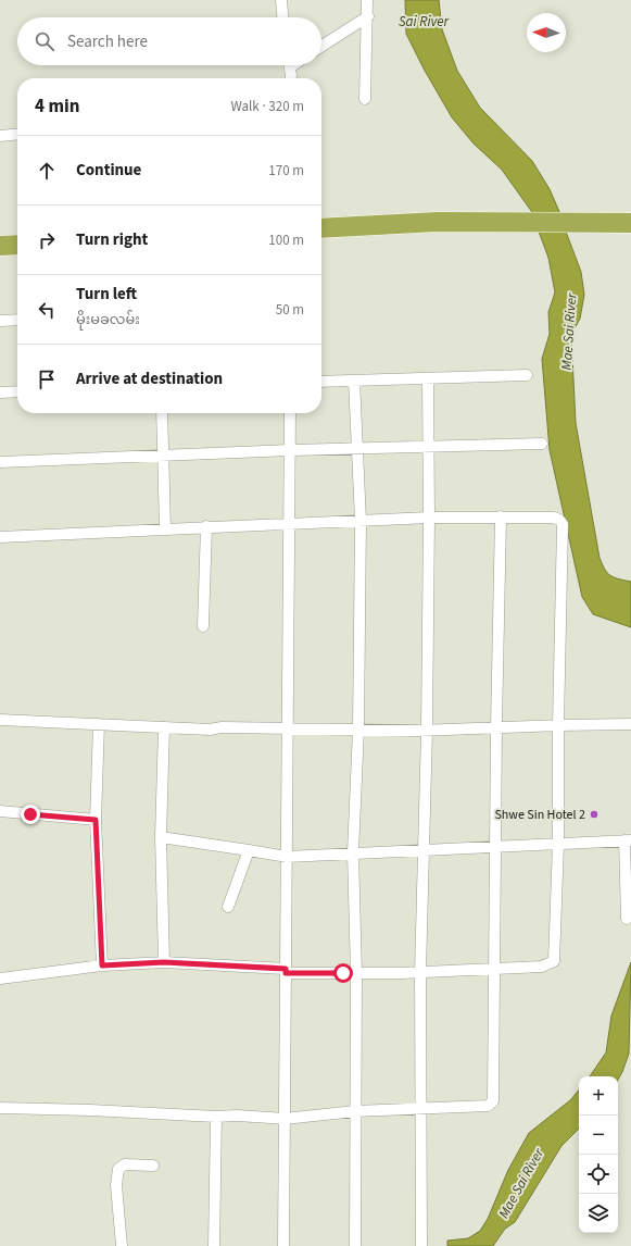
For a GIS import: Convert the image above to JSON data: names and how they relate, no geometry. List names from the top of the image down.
{
  "water": ["Sai River", "Mae Sai River"],
  "places": ["Shwe Sin Hotel 2"],
  "north": "left",
  "page": {
    "search": "Search here",
    "heading": ["4 min", "Walk · 320 m"],
    "list": [
      ["Continue", "170 m"],
      ["Turn right", "100 m"],
      ["Turn left", "မိုးမခလမ်း", "50 m"],
      "Arrive at destination"
    ],
    "map_buttons": ["+", "−"]
  }
}
